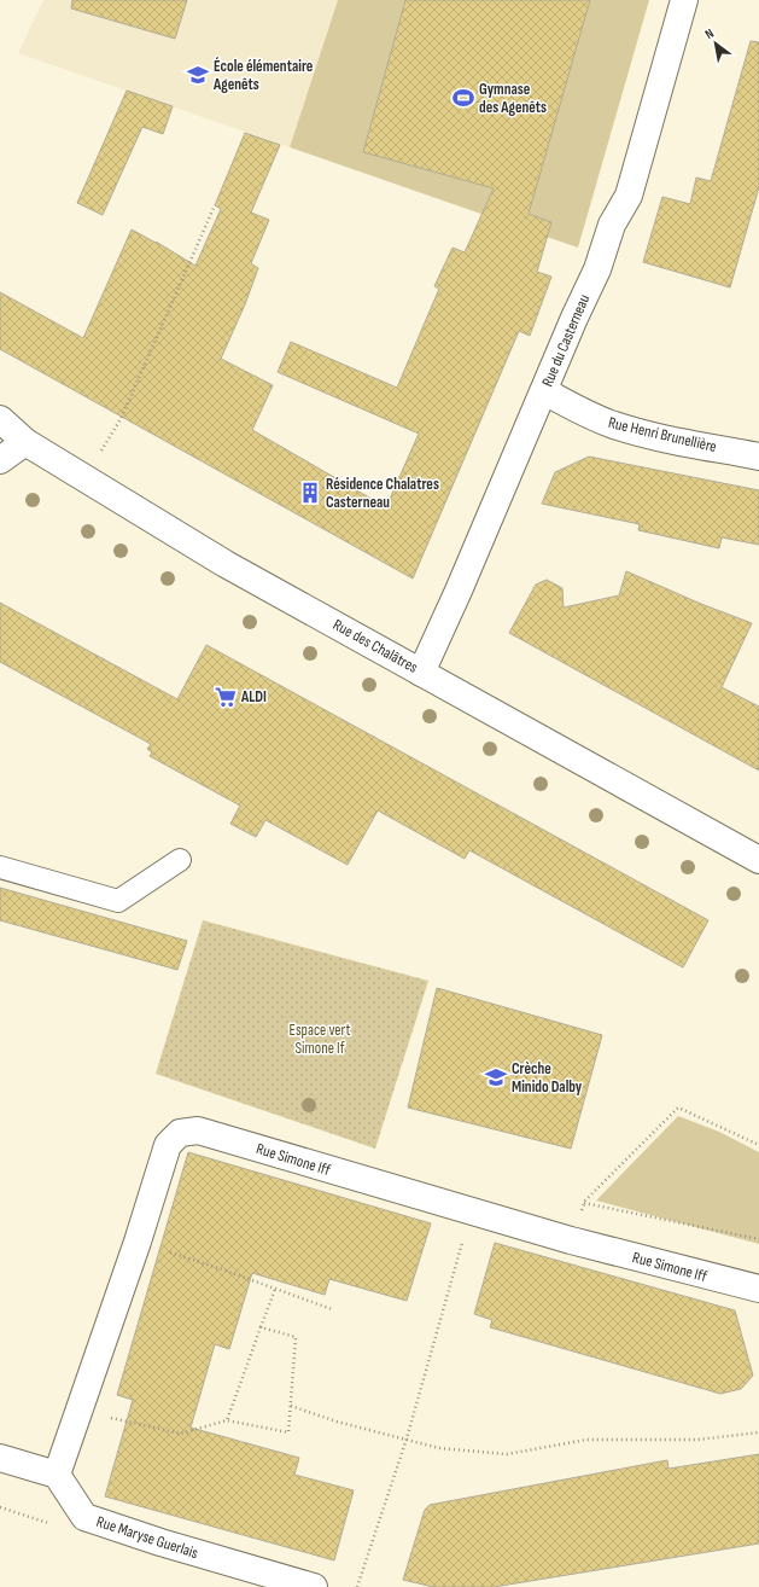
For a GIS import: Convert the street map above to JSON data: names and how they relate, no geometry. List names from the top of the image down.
{
  "streets": {
    "street": [
      "Rue du Casterneau",
      "Rue Henri Brunellière",
      "Rue des Chalâtres",
      "Rue Simone Iff",
      "Rue Maryse Guerlais"
    ]
  },
  "crossings": [
    ["Rue du Casterneau", "Rue Henri Brunellière"],
    ["Rue du Casterneau", "Rue des Chalâtres"],
    ["Rue Simone Iff", "Rue Maryse Guerlais"]
  ],
  "parks": ["Espace vert Simone If"],
  "places": {
    "school or university": ["École élémentaire Agenêts", "Crèche Minido Dalby"],
    "sports": ["Gymnase des Agenêts"],
    "building": ["Résidence Chalatres Casterneau"],
    "supermarket": ["ALDI"]
  },
  "north": "top left"
}
